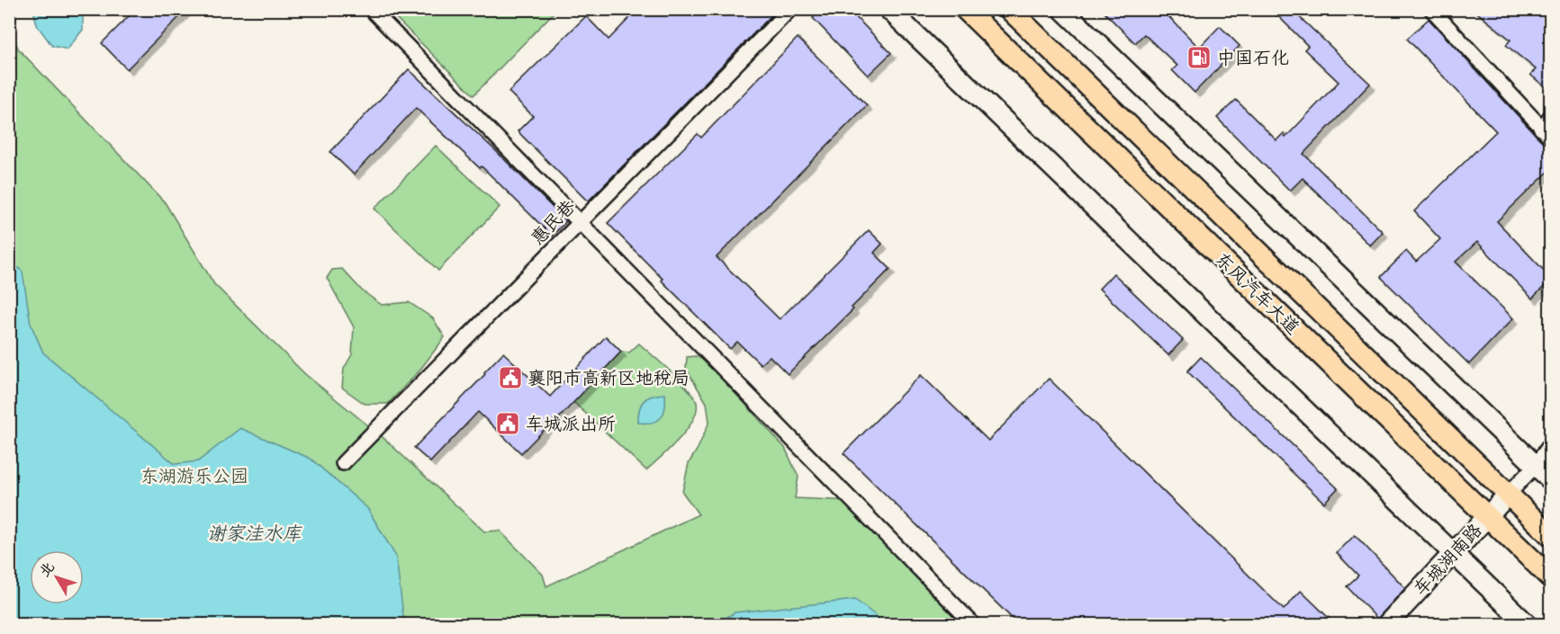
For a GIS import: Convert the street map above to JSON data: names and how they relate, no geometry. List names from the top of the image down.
{
  "streets": {
    "main road": ["东风汽车大道"],
    "street": ["惠民巷", "车城湖南路"]
  },
  "crossings": [
    ["东风汽车大道", "车城湖南路"]
  ],
  "water": ["谢家洼水库"],
  "parks": ["东湖游乐公园"],
  "places": {
    "fuel station": ["中国石化"],
    "public building": ["襄阳市高新区地税局", "车城派出所"]
  },
  "north": "top left"
}
